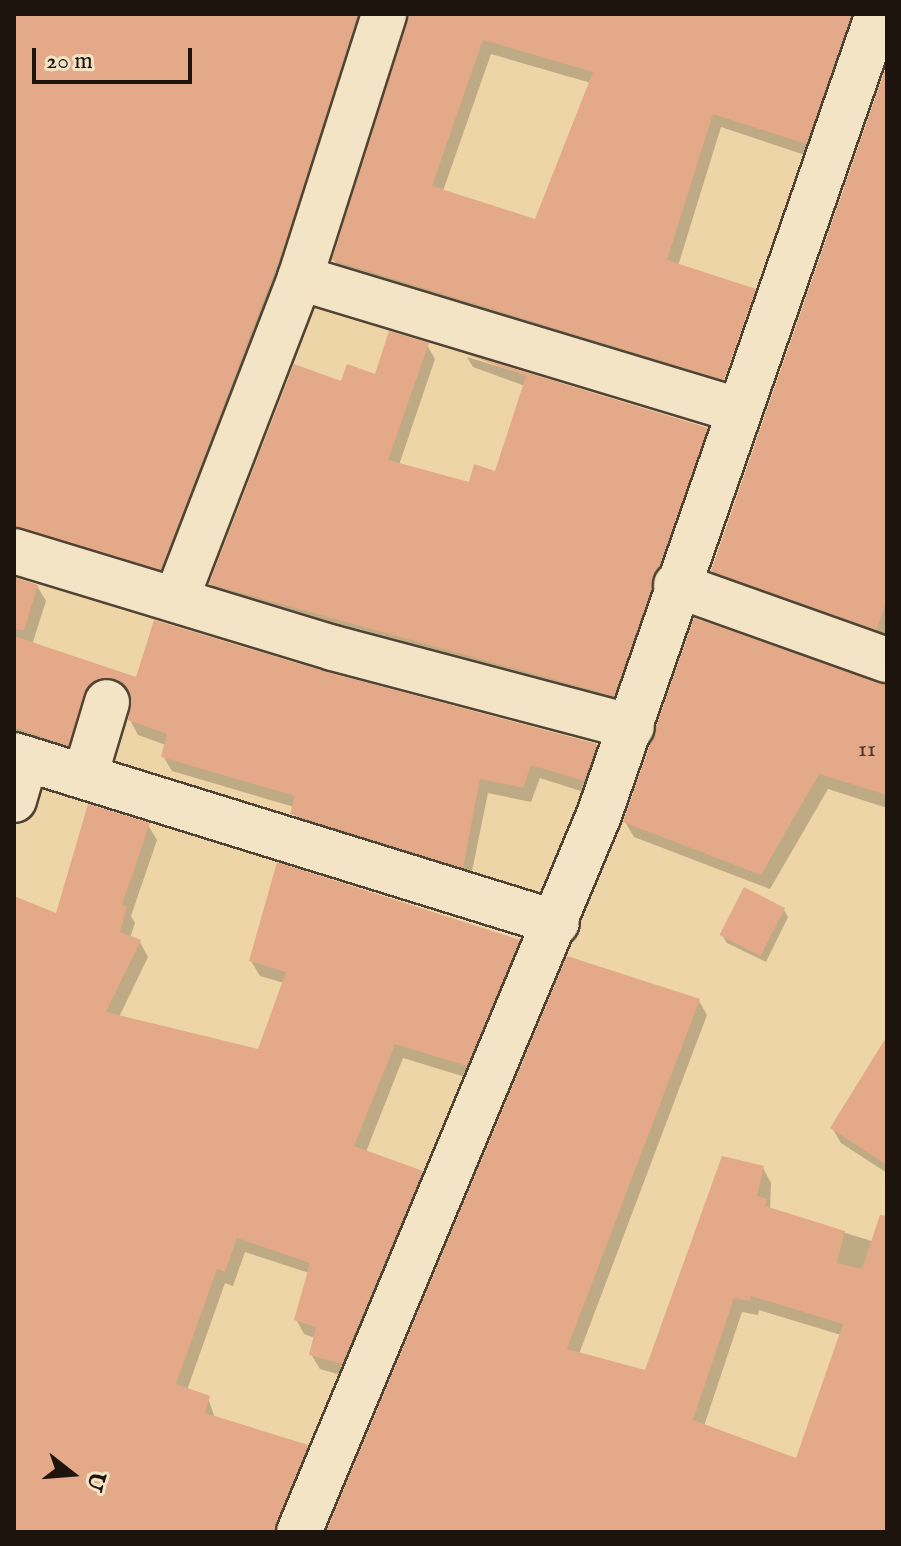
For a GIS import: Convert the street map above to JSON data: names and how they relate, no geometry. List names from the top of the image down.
{
  "house_numbers": ["11"],
  "scale_bar": "20 m",
  "north": "right"
}
